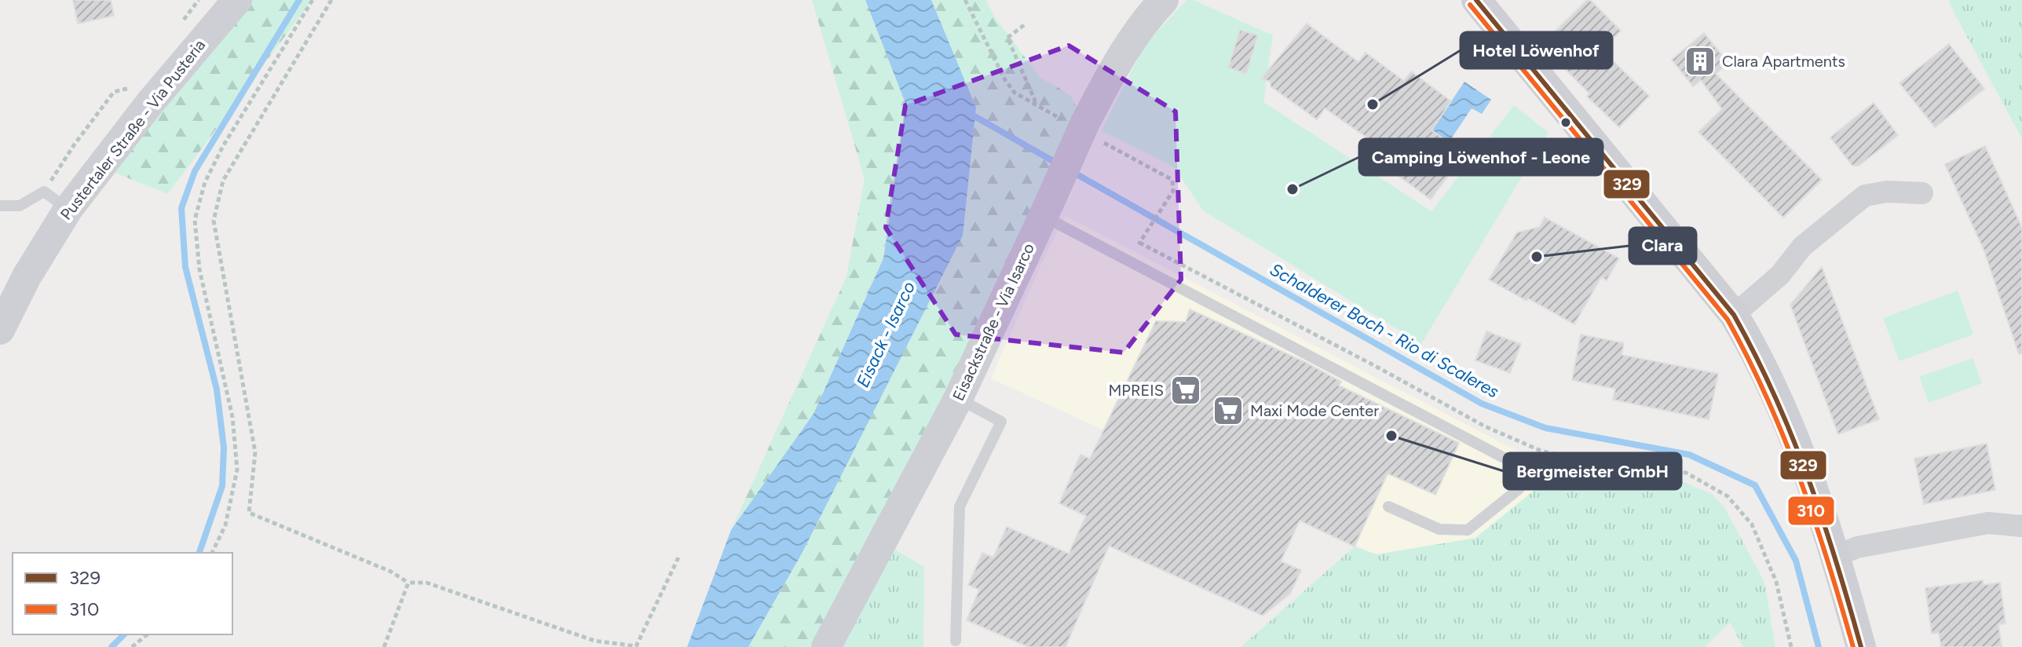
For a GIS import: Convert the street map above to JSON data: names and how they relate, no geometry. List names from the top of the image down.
{
  "streets": {
    "main road": ["Pustertaler Straße - Via Pusteria", "Eisackstraße - Via Isarco"]
  },
  "water": ["Schalderer Bach - Rio di Scaleres", "Eisack - Isarco"],
  "places": {
    "building": ["Clara Apartments"],
    "other": [
      "Hotel Löwenhof",
      "Camping Löwenhof - Leone",
      "Clara",
      "Bergmeister GmbH"
    ],
    "supermarket": ["MPREIS", "Maxi Mode Center"]
  },
  "lines": ["transit line 329", "transit line 310"],
  "legend": ["329", "310"]
}
